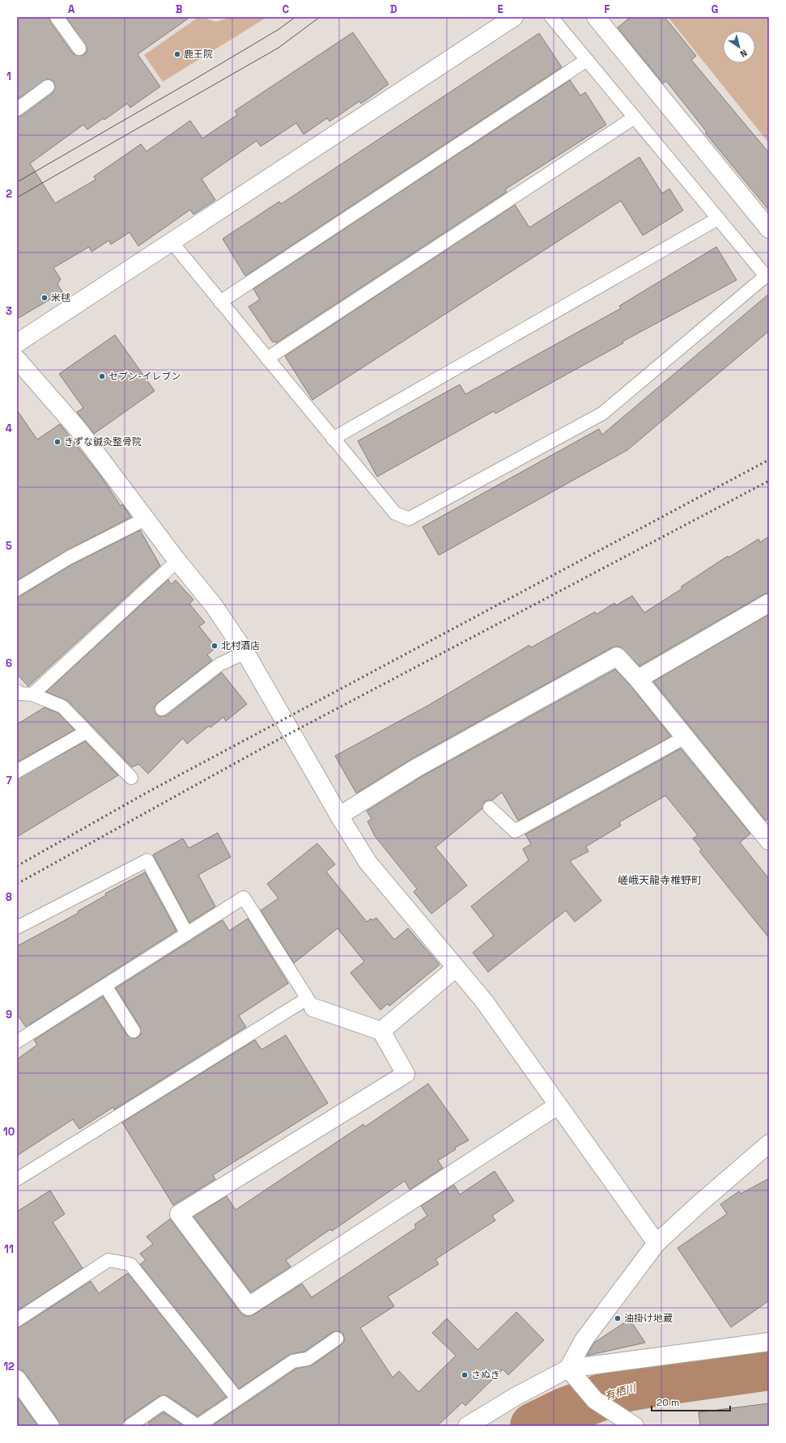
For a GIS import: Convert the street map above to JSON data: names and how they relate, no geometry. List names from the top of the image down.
{
  "districts": ["嵯峨天龍寺椎野町"],
  "water": ["有栖川"],
  "places": [
    "鹿王院",
    "米毬",
    "セブン-イレブン",
    "きずな鍼灸整骨院",
    "北村酒店",
    "油掛け地蔵",
    "さぬき"
  ],
  "scale_bar": "20 m",
  "north": "bottom right",
  "grid": {
    "columns": [
      "A",
      "B",
      "C",
      "D",
      "E",
      "F",
      "G"
    ],
    "rows": [
      "1",
      "2",
      "3",
      "4",
      "5",
      "6",
      "7",
      "8",
      "9",
      "10",
      "11",
      "12"
    ]
  }
}
